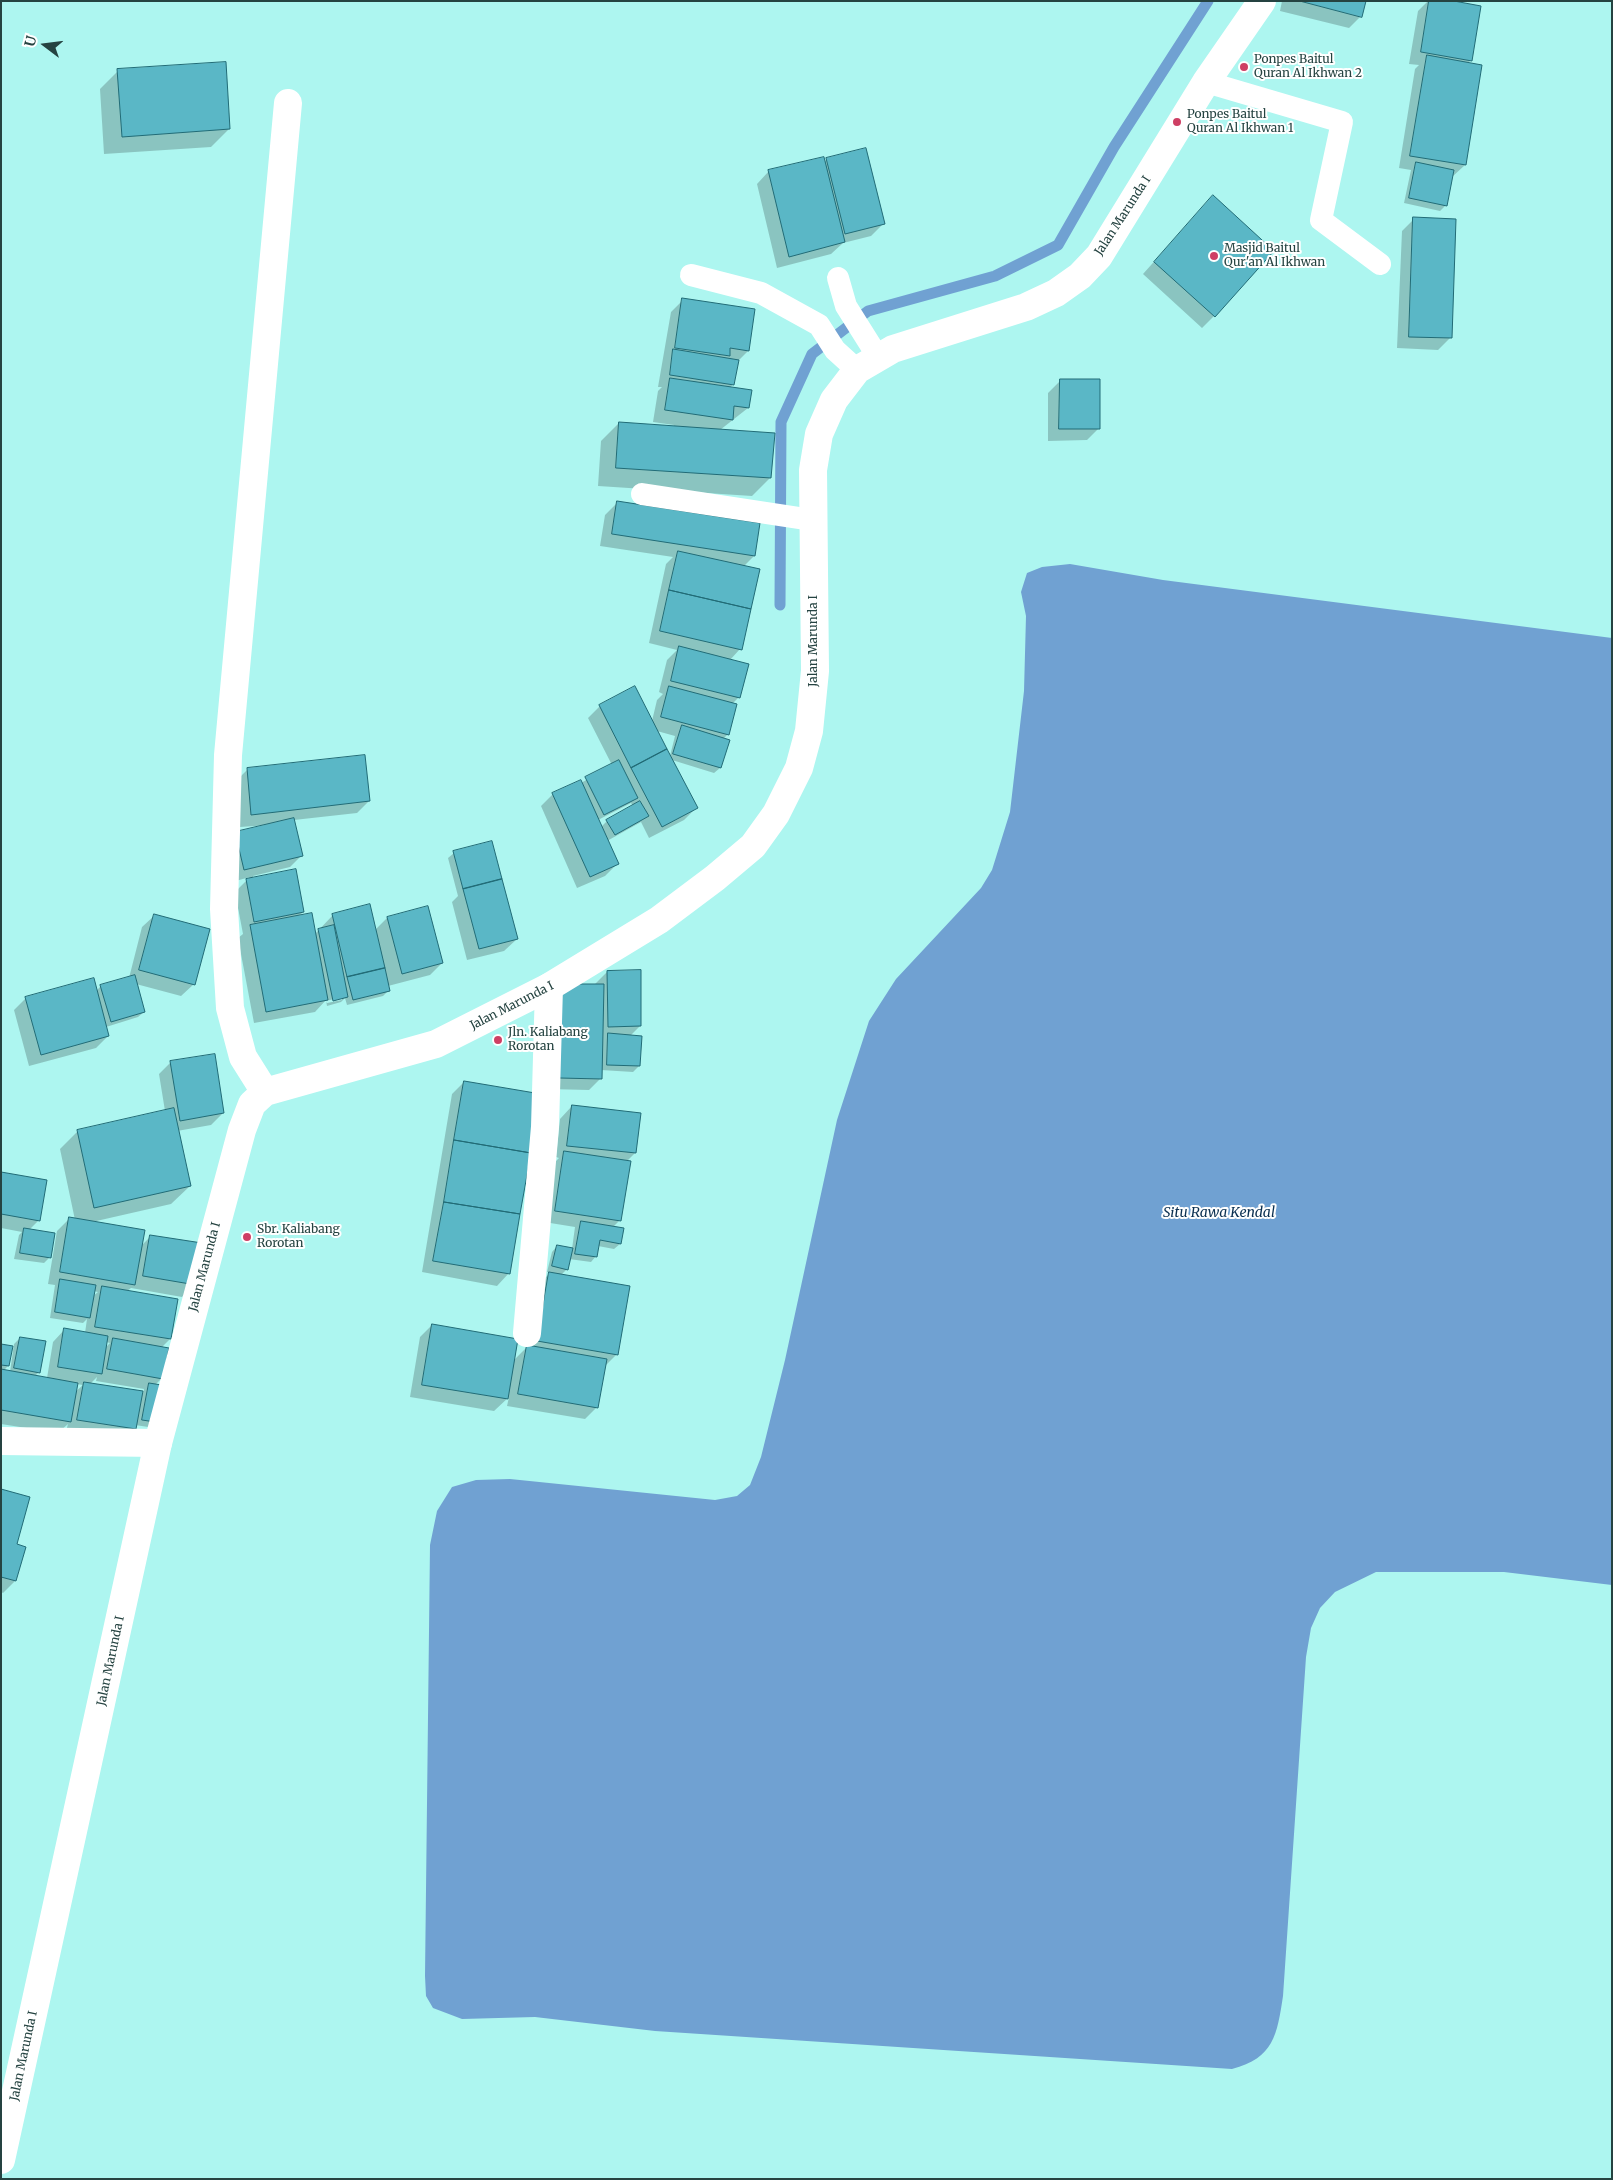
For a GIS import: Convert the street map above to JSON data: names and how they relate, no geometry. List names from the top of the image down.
{
  "streets": {
    "street": ["Jalan Marunda I"]
  },
  "water": ["Situ Rawa Kendal"],
  "places": [
    "Ponpes Baitul Quran Al Ikhwan 2",
    "Ponpes Baitul Quran Al Ikhwan 1",
    "Masjid Baitul Qur'an Al Ikhwan",
    "Jln. Kaliabang Rorotan",
    "Sbr. Kaliabang Rorotan"
  ],
  "north": "left"
}
